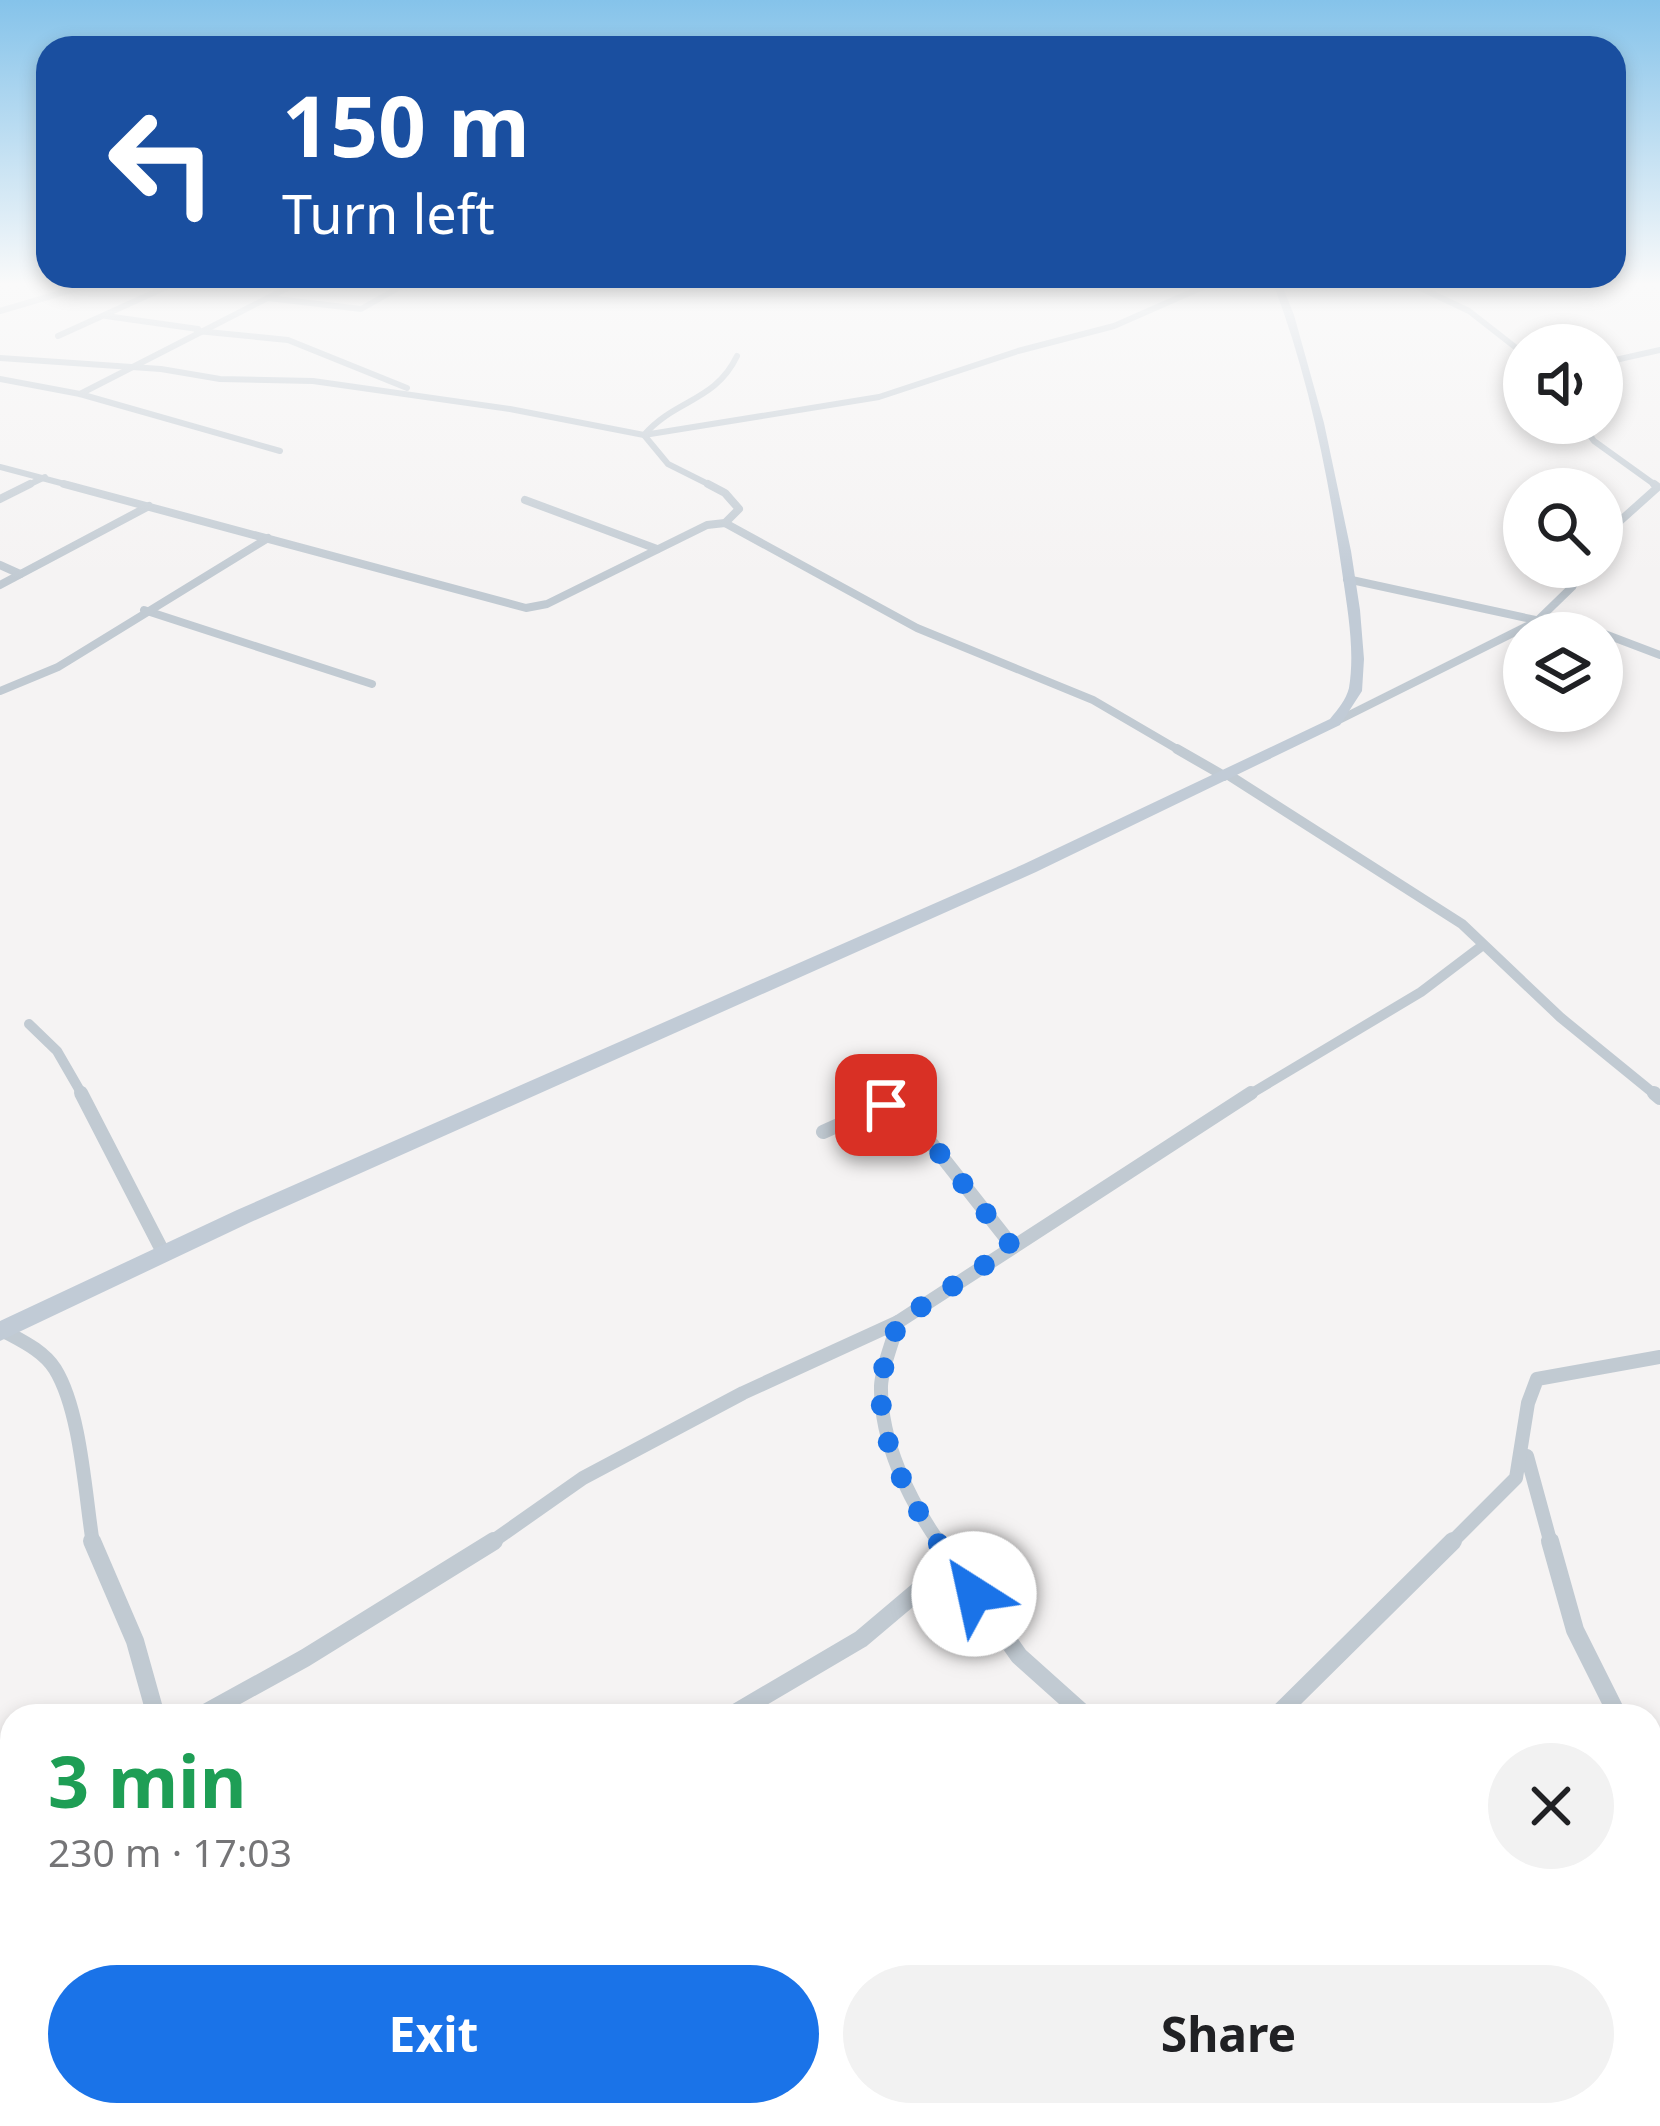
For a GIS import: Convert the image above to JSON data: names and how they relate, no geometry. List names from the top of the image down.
{
  "page": {
    "turn": ["150 m", "Turn left"],
    "heading": ["3 min", "230 m · 17:03"],
    "buttons": ["Exit", "Share"]
  }
}
